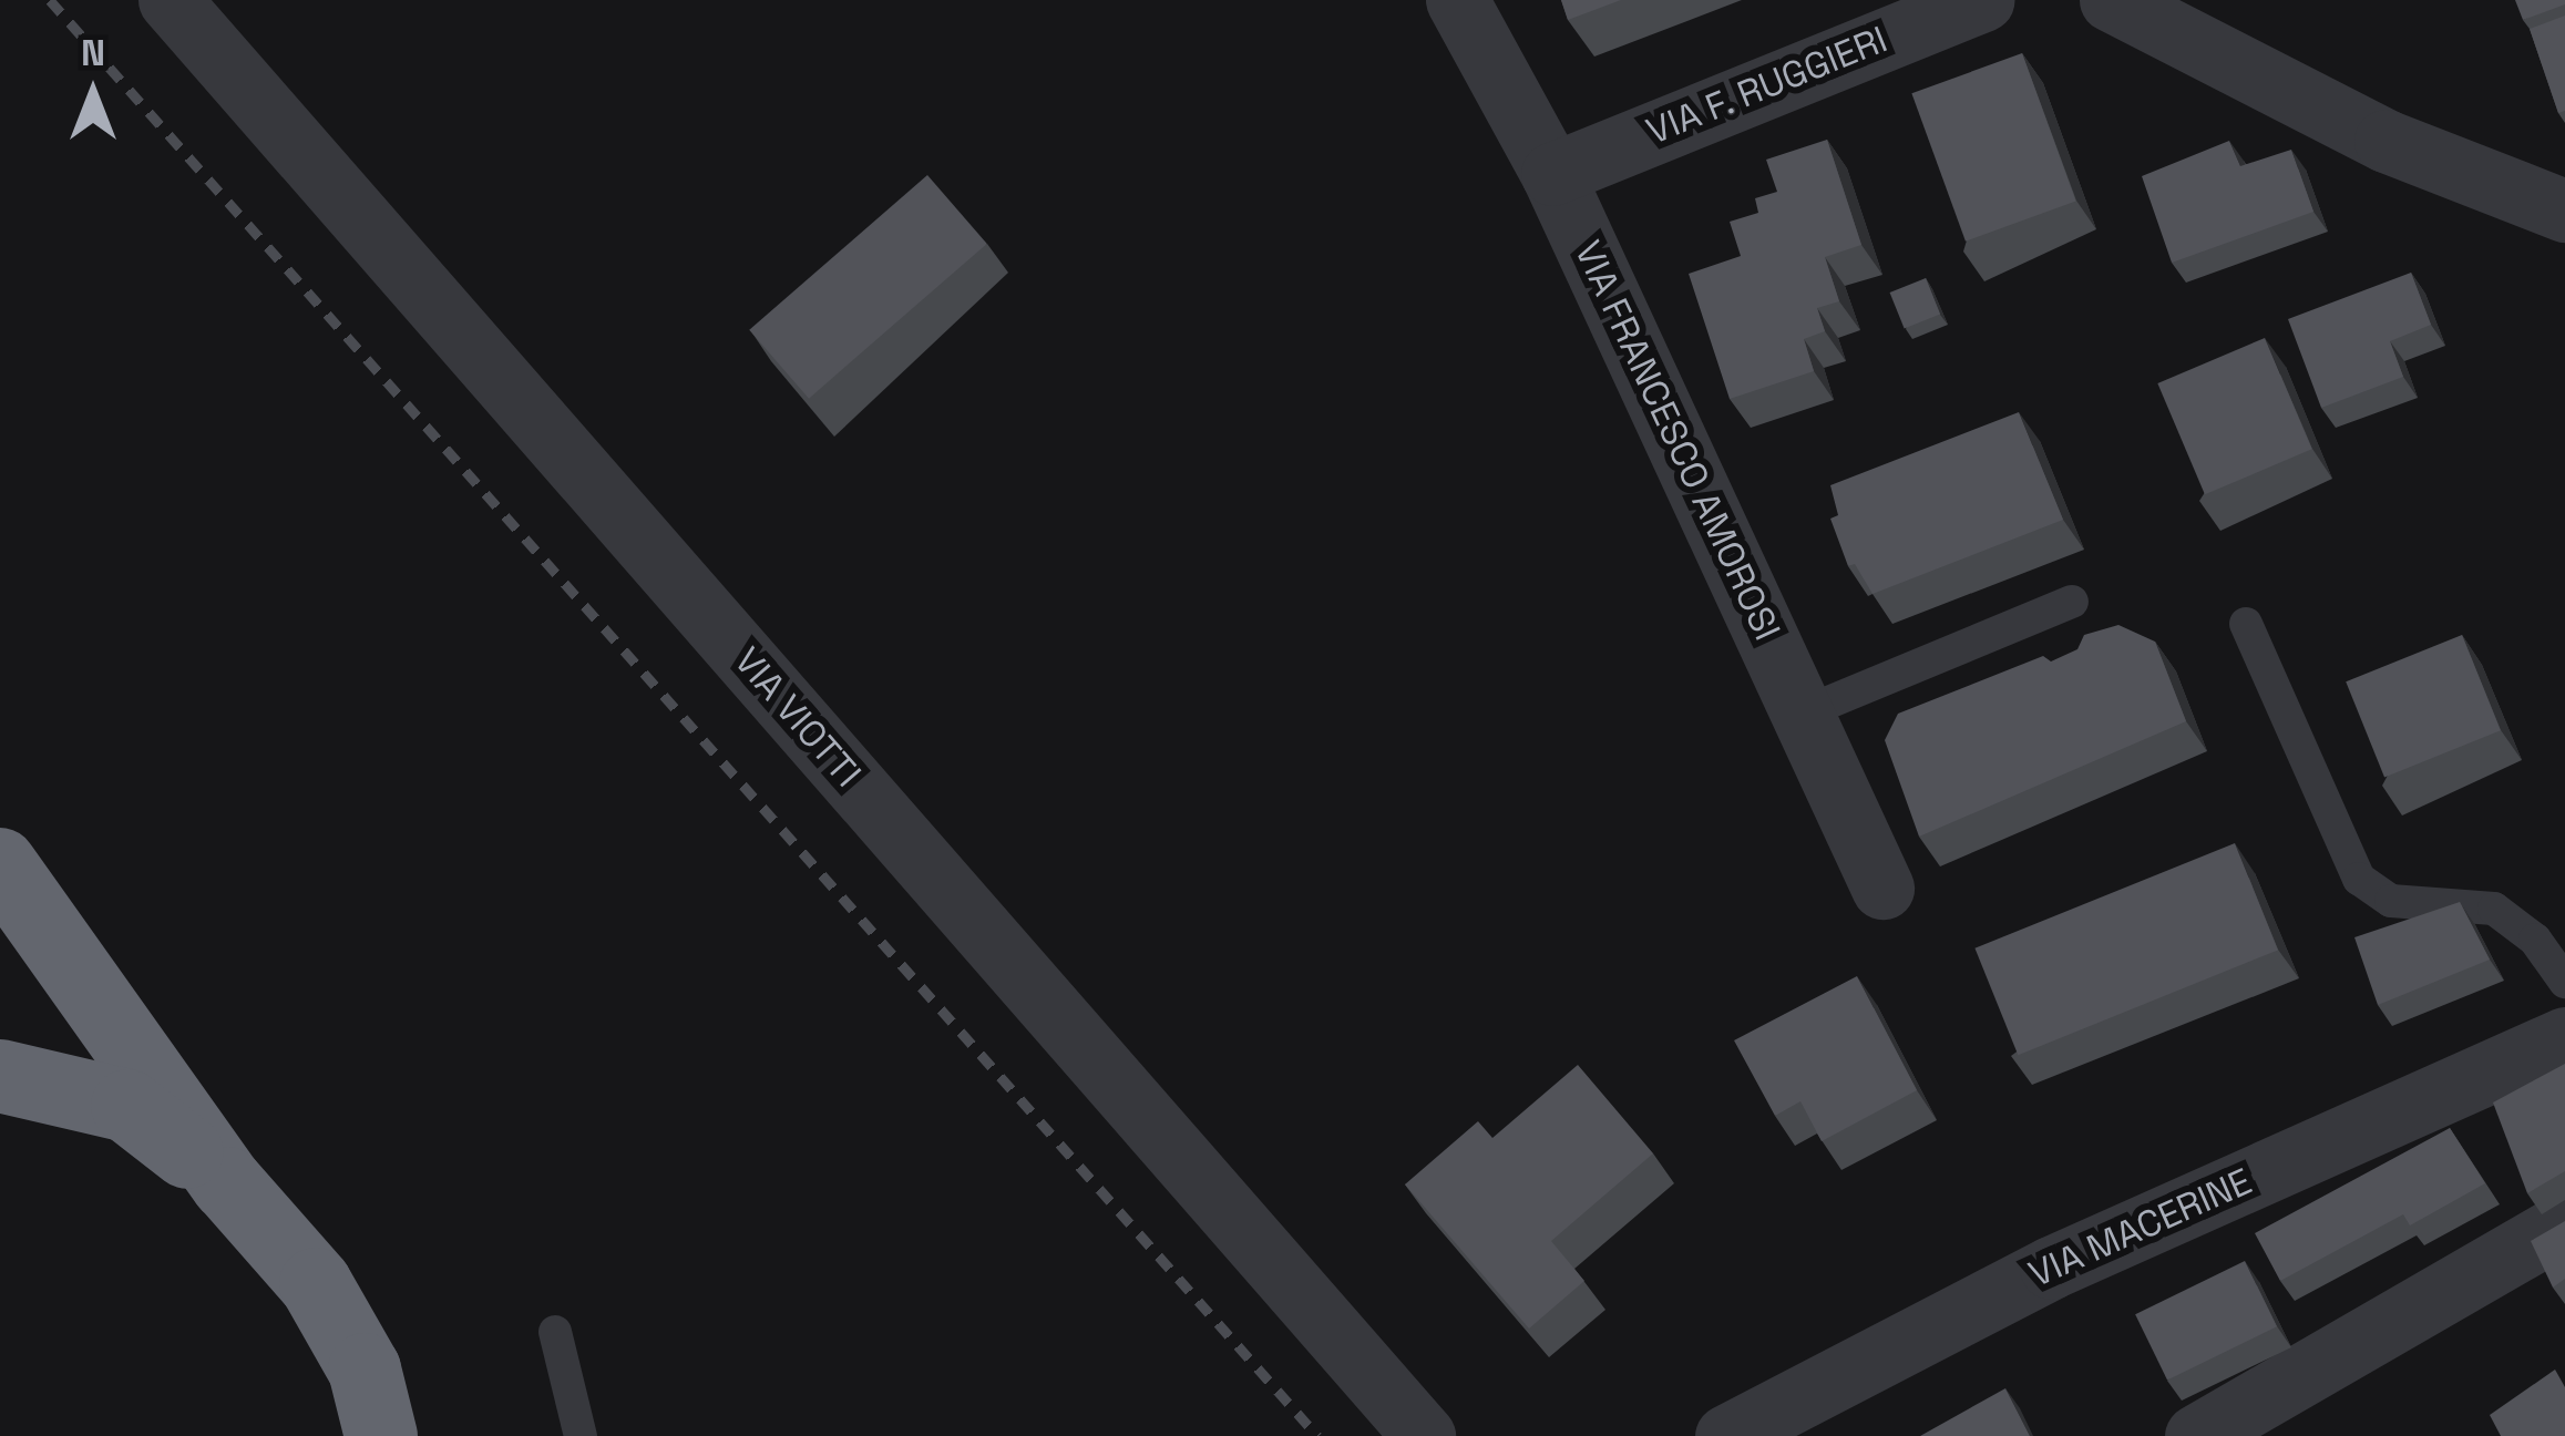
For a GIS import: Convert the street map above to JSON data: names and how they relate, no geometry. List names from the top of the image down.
{
  "streets": {
    "street": [
      "VIA F. RUGGIERI",
      "VIA FRANCESCO AMOROSI",
      "VIA VIOTTI",
      "VIA MACERINE"
    ]
  },
  "crossings": [
    ["VIA F. RUGGIERI", "VIA FRANCESCO AMOROSI"]
  ],
  "north": "top"
}
